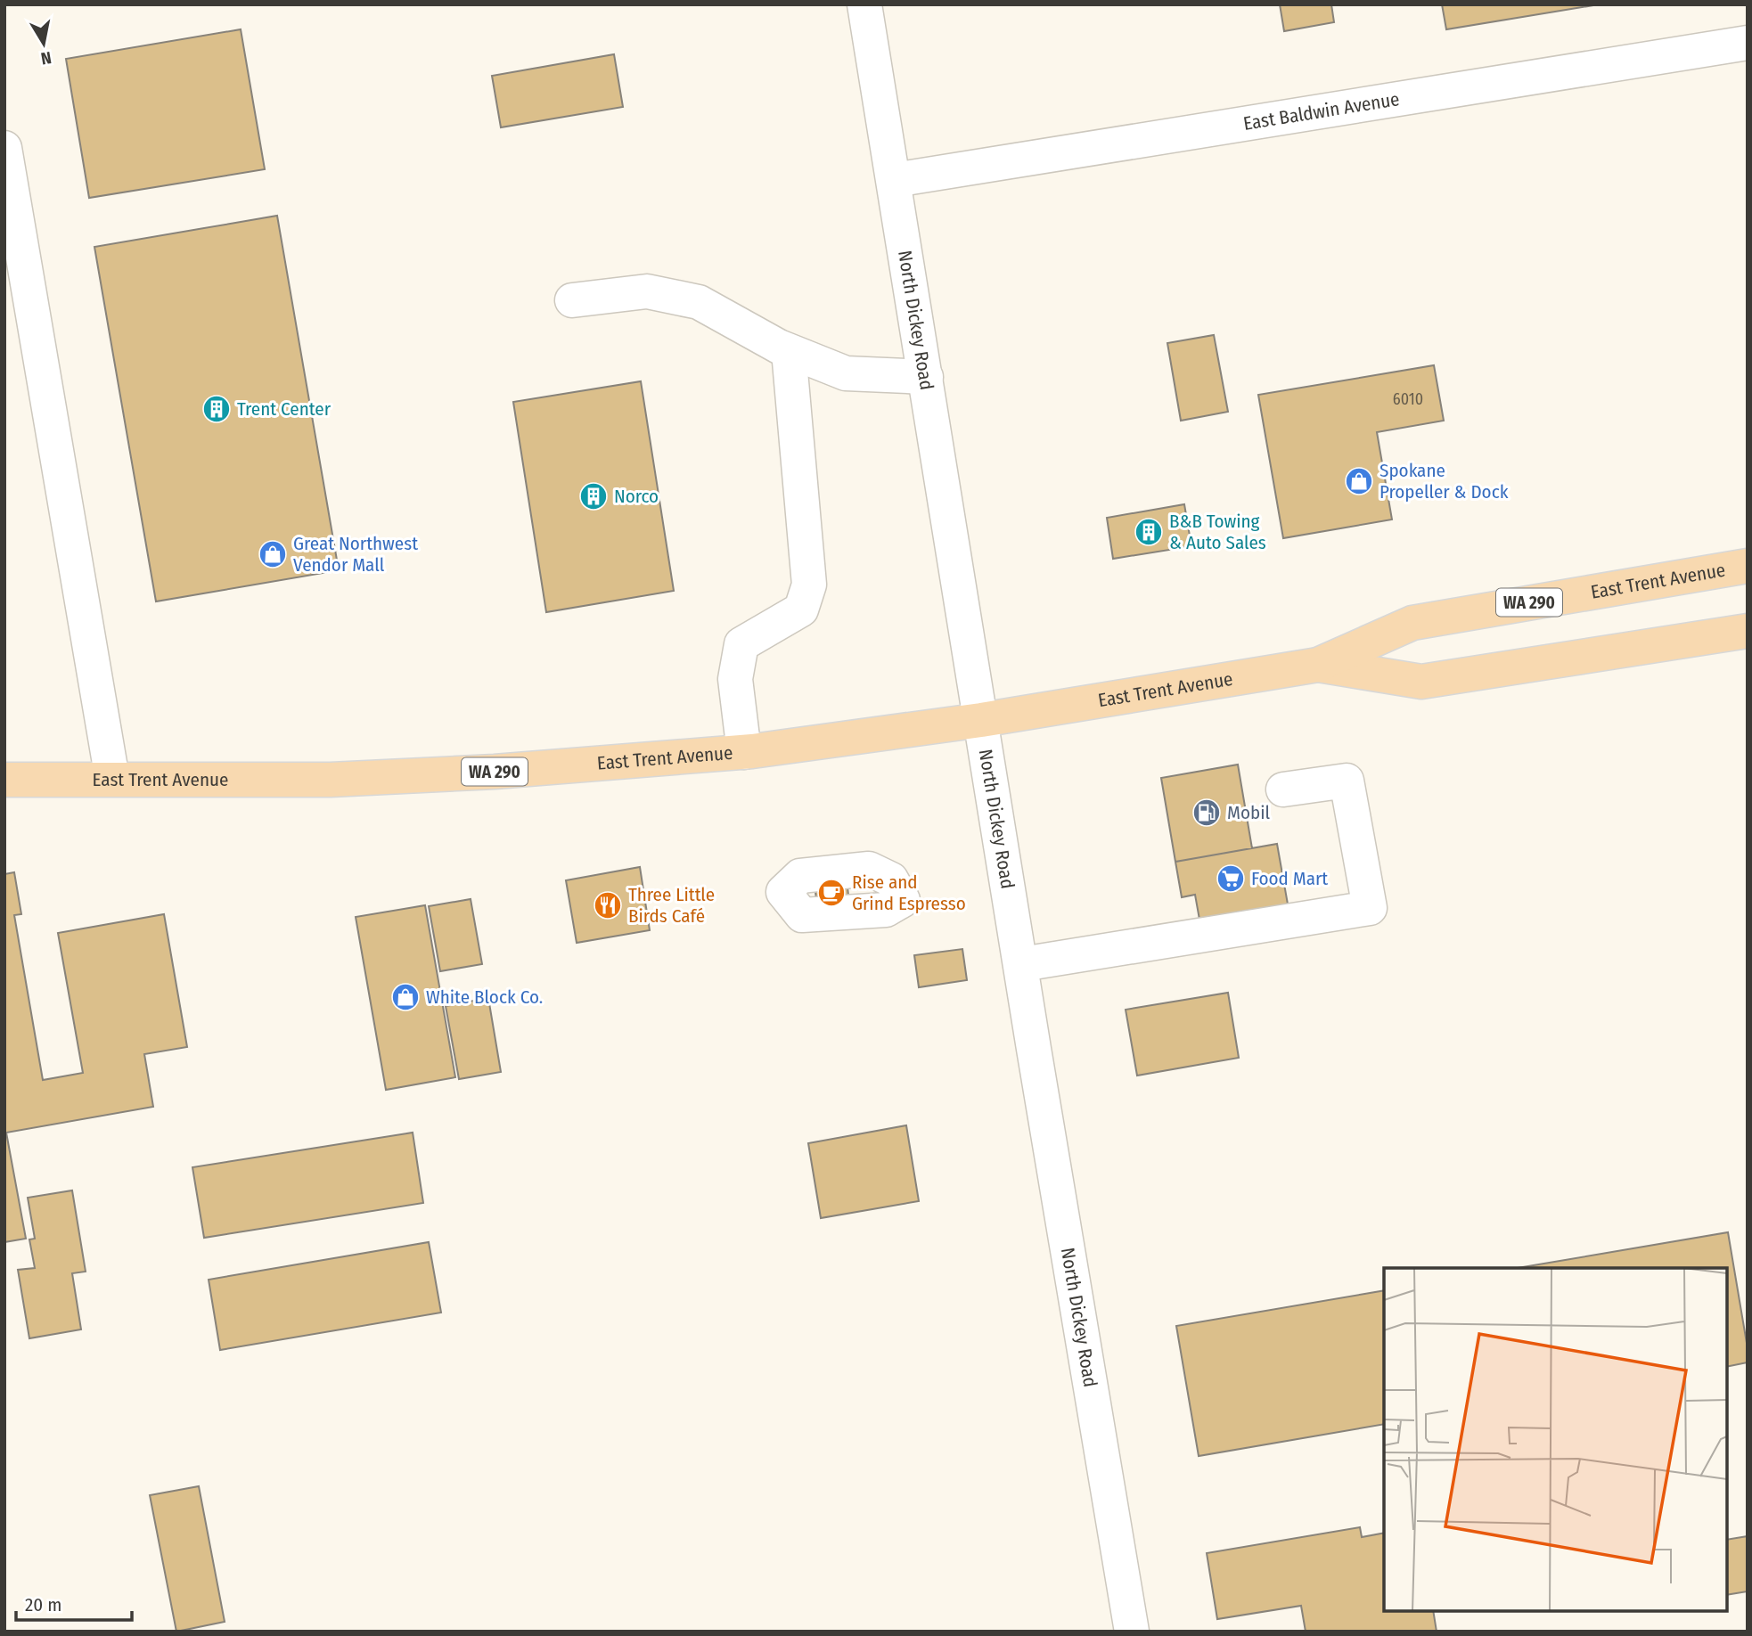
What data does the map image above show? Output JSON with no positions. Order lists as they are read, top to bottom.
{
  "streets": {
    "main road": ["East Trent Avenue", "WA 290"],
    "street": ["East Baldwin Avenue", "North Dickey Road"]
  },
  "crossings": [
    ["East Baldwin Avenue", "North Dickey Road"],
    ["North Dickey Road", "East Trent Avenue"]
  ],
  "places": {
    "building": ["Trent Center", "Norco", "B&B Towing & Auto Sales"],
    "shop": ["Spokane Propeller & Dock", "Great Northwest Vendor Mall", "White Block Co."],
    "fuel station": ["Mobil"],
    "supermarket": ["Food Mart"],
    "cafe": ["Rise and Grind Espresso"],
    "restaurant": ["Three Little Birds Café"]
  },
  "house_numbers": ["6010"],
  "scale_bar": "20 m",
  "north": "bottom"
}
